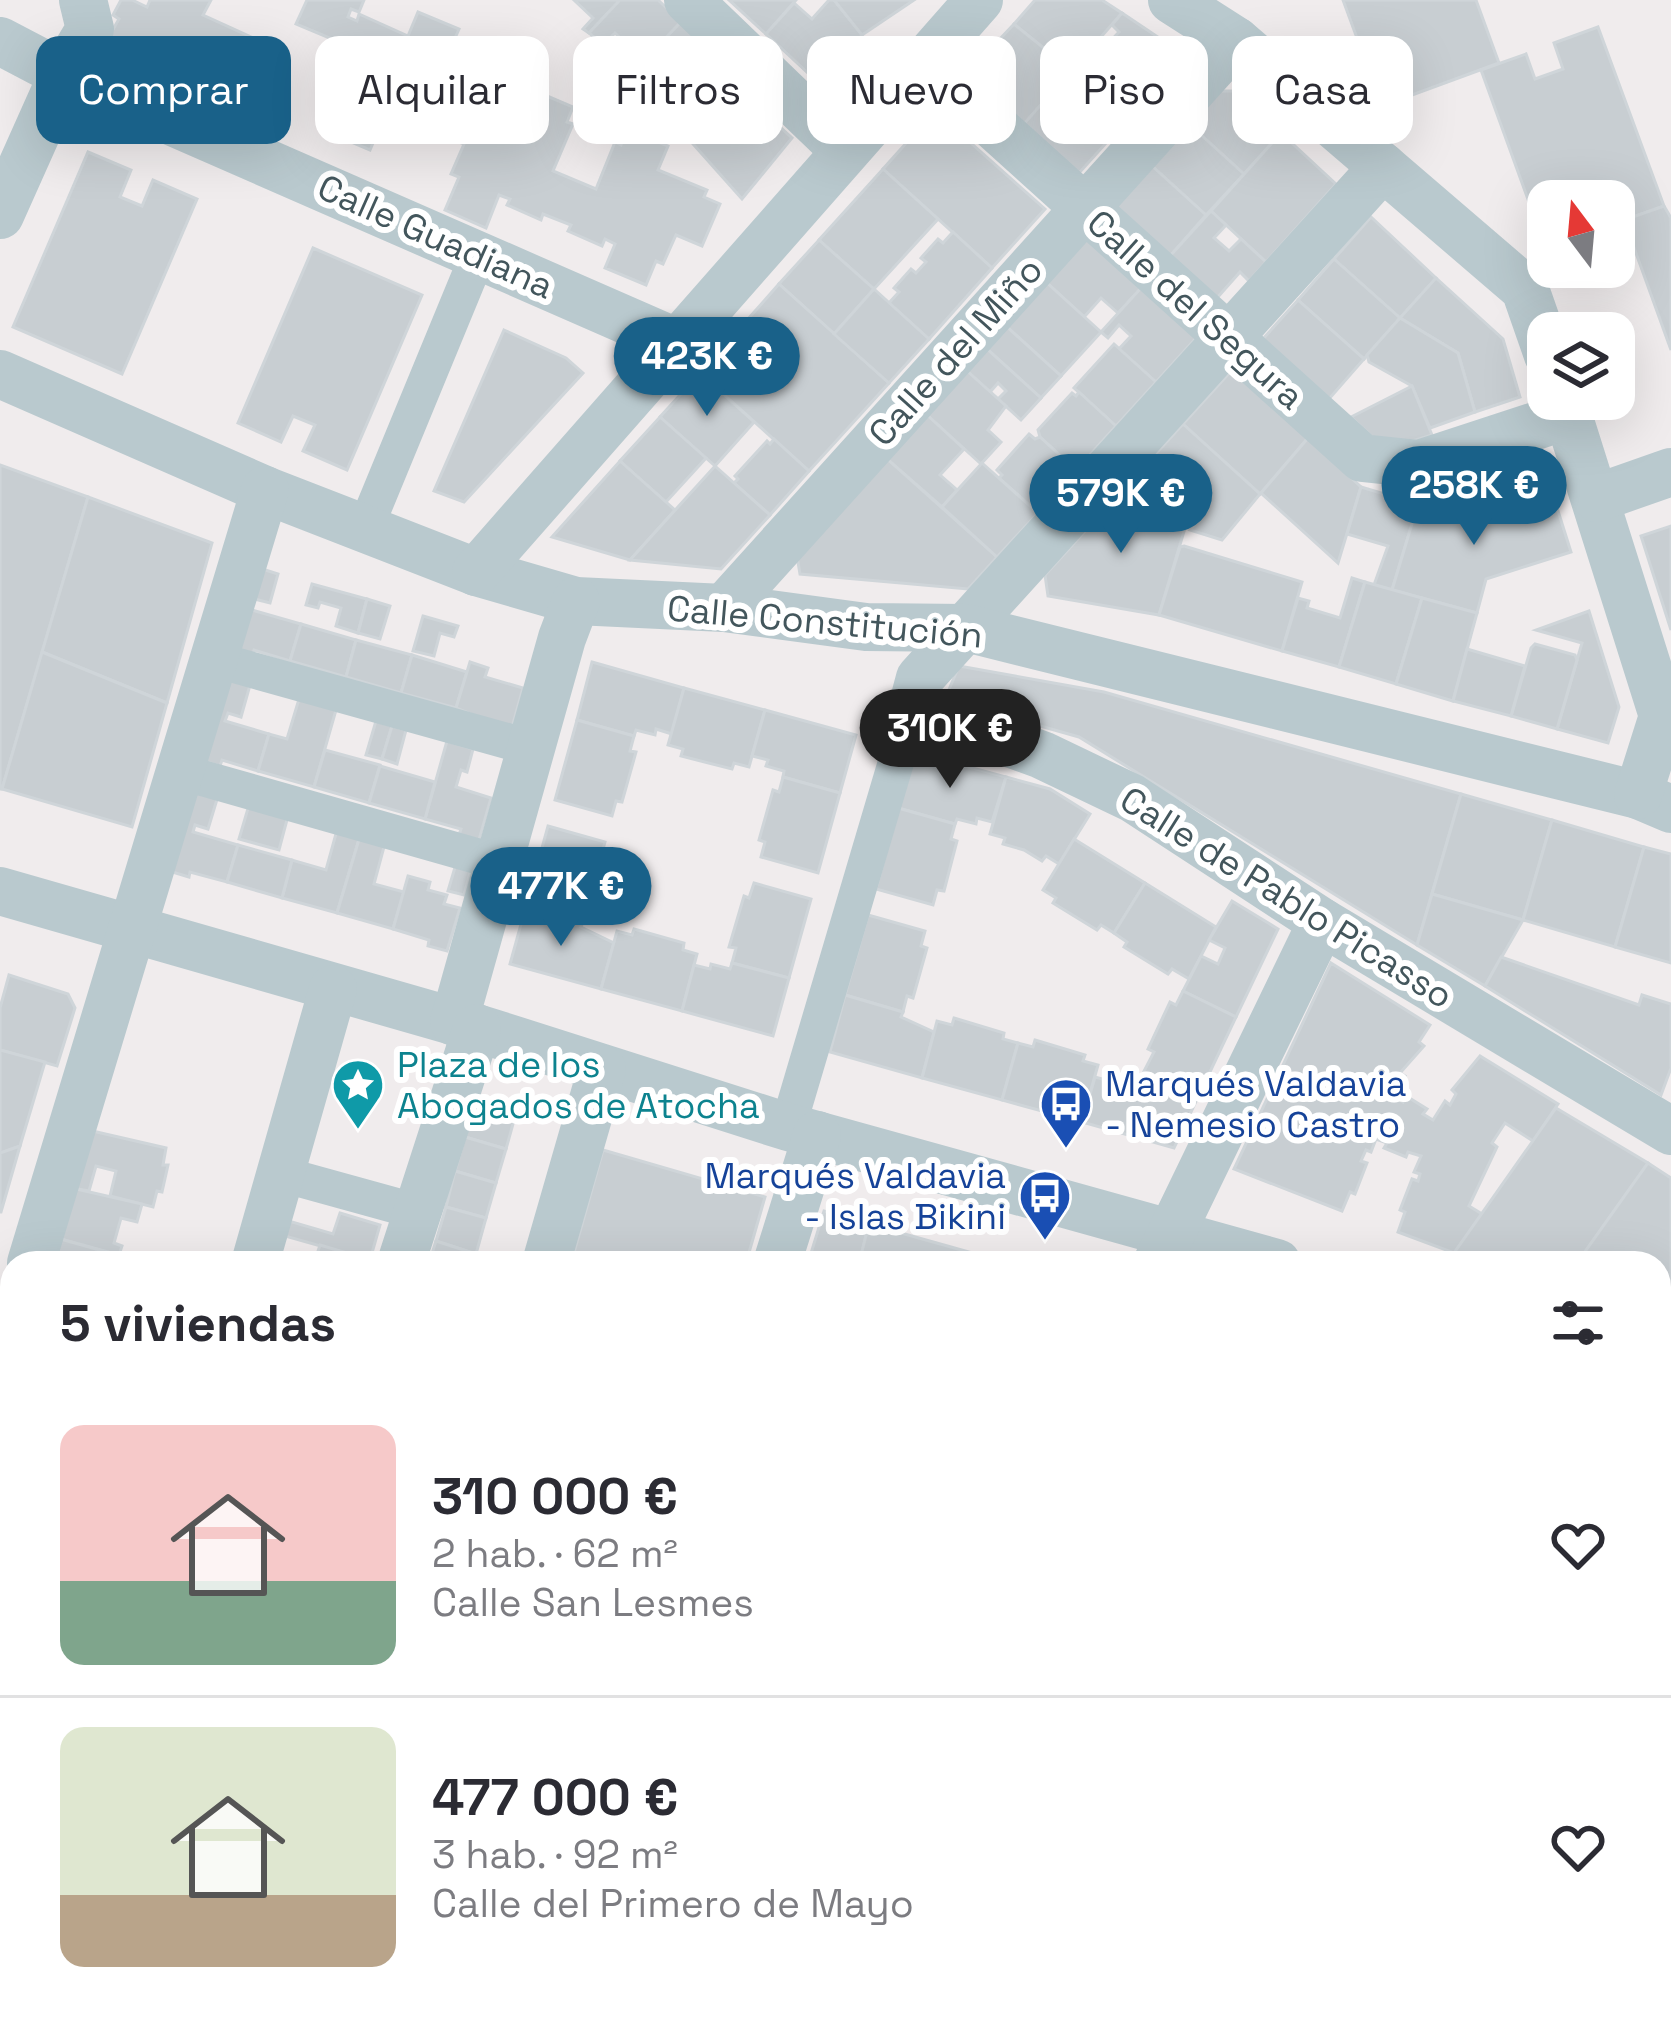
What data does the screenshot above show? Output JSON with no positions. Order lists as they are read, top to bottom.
{
  "streets": {
    "street": [
      "Calle Guadiana",
      "Calle del Segura",
      "Calle del Miño",
      "Calle Constitución",
      "Calle de Pablo Picasso"
    ]
  },
  "crossings": [
    ["Calle del Segura", "Calle del Miño"],
    ["Calle del Miño", "Calle Constitución"]
  ],
  "places": {
    "place": ["Plaza de los Abogados de Atocha"],
    "bus stop": ["Marqués Valdavia - Nemesio Castro", "Marqués Valdavia - Islas Bikini"]
  },
  "north": "top",
  "page": {
    "chip": [
      "Comprar",
      "Alquilar",
      "Filtros",
      "Nuevo",
      "Piso",
      "Casa"
    ],
    "price": [
      "423K €",
      "258K €",
      "579K €",
      "310K €",
      "477K €"
    ],
    "heading": "5 viviendas",
    "list": [
      {
        "name": "310 000 €",
        "note": "2 hab. · 62 m² · Calle San Lesmes"
      },
      {
        "name": "477 000 €",
        "note": "3 hab. · 92 m² · Calle del Primero de Mayo"
      }
    ]
  }
}
